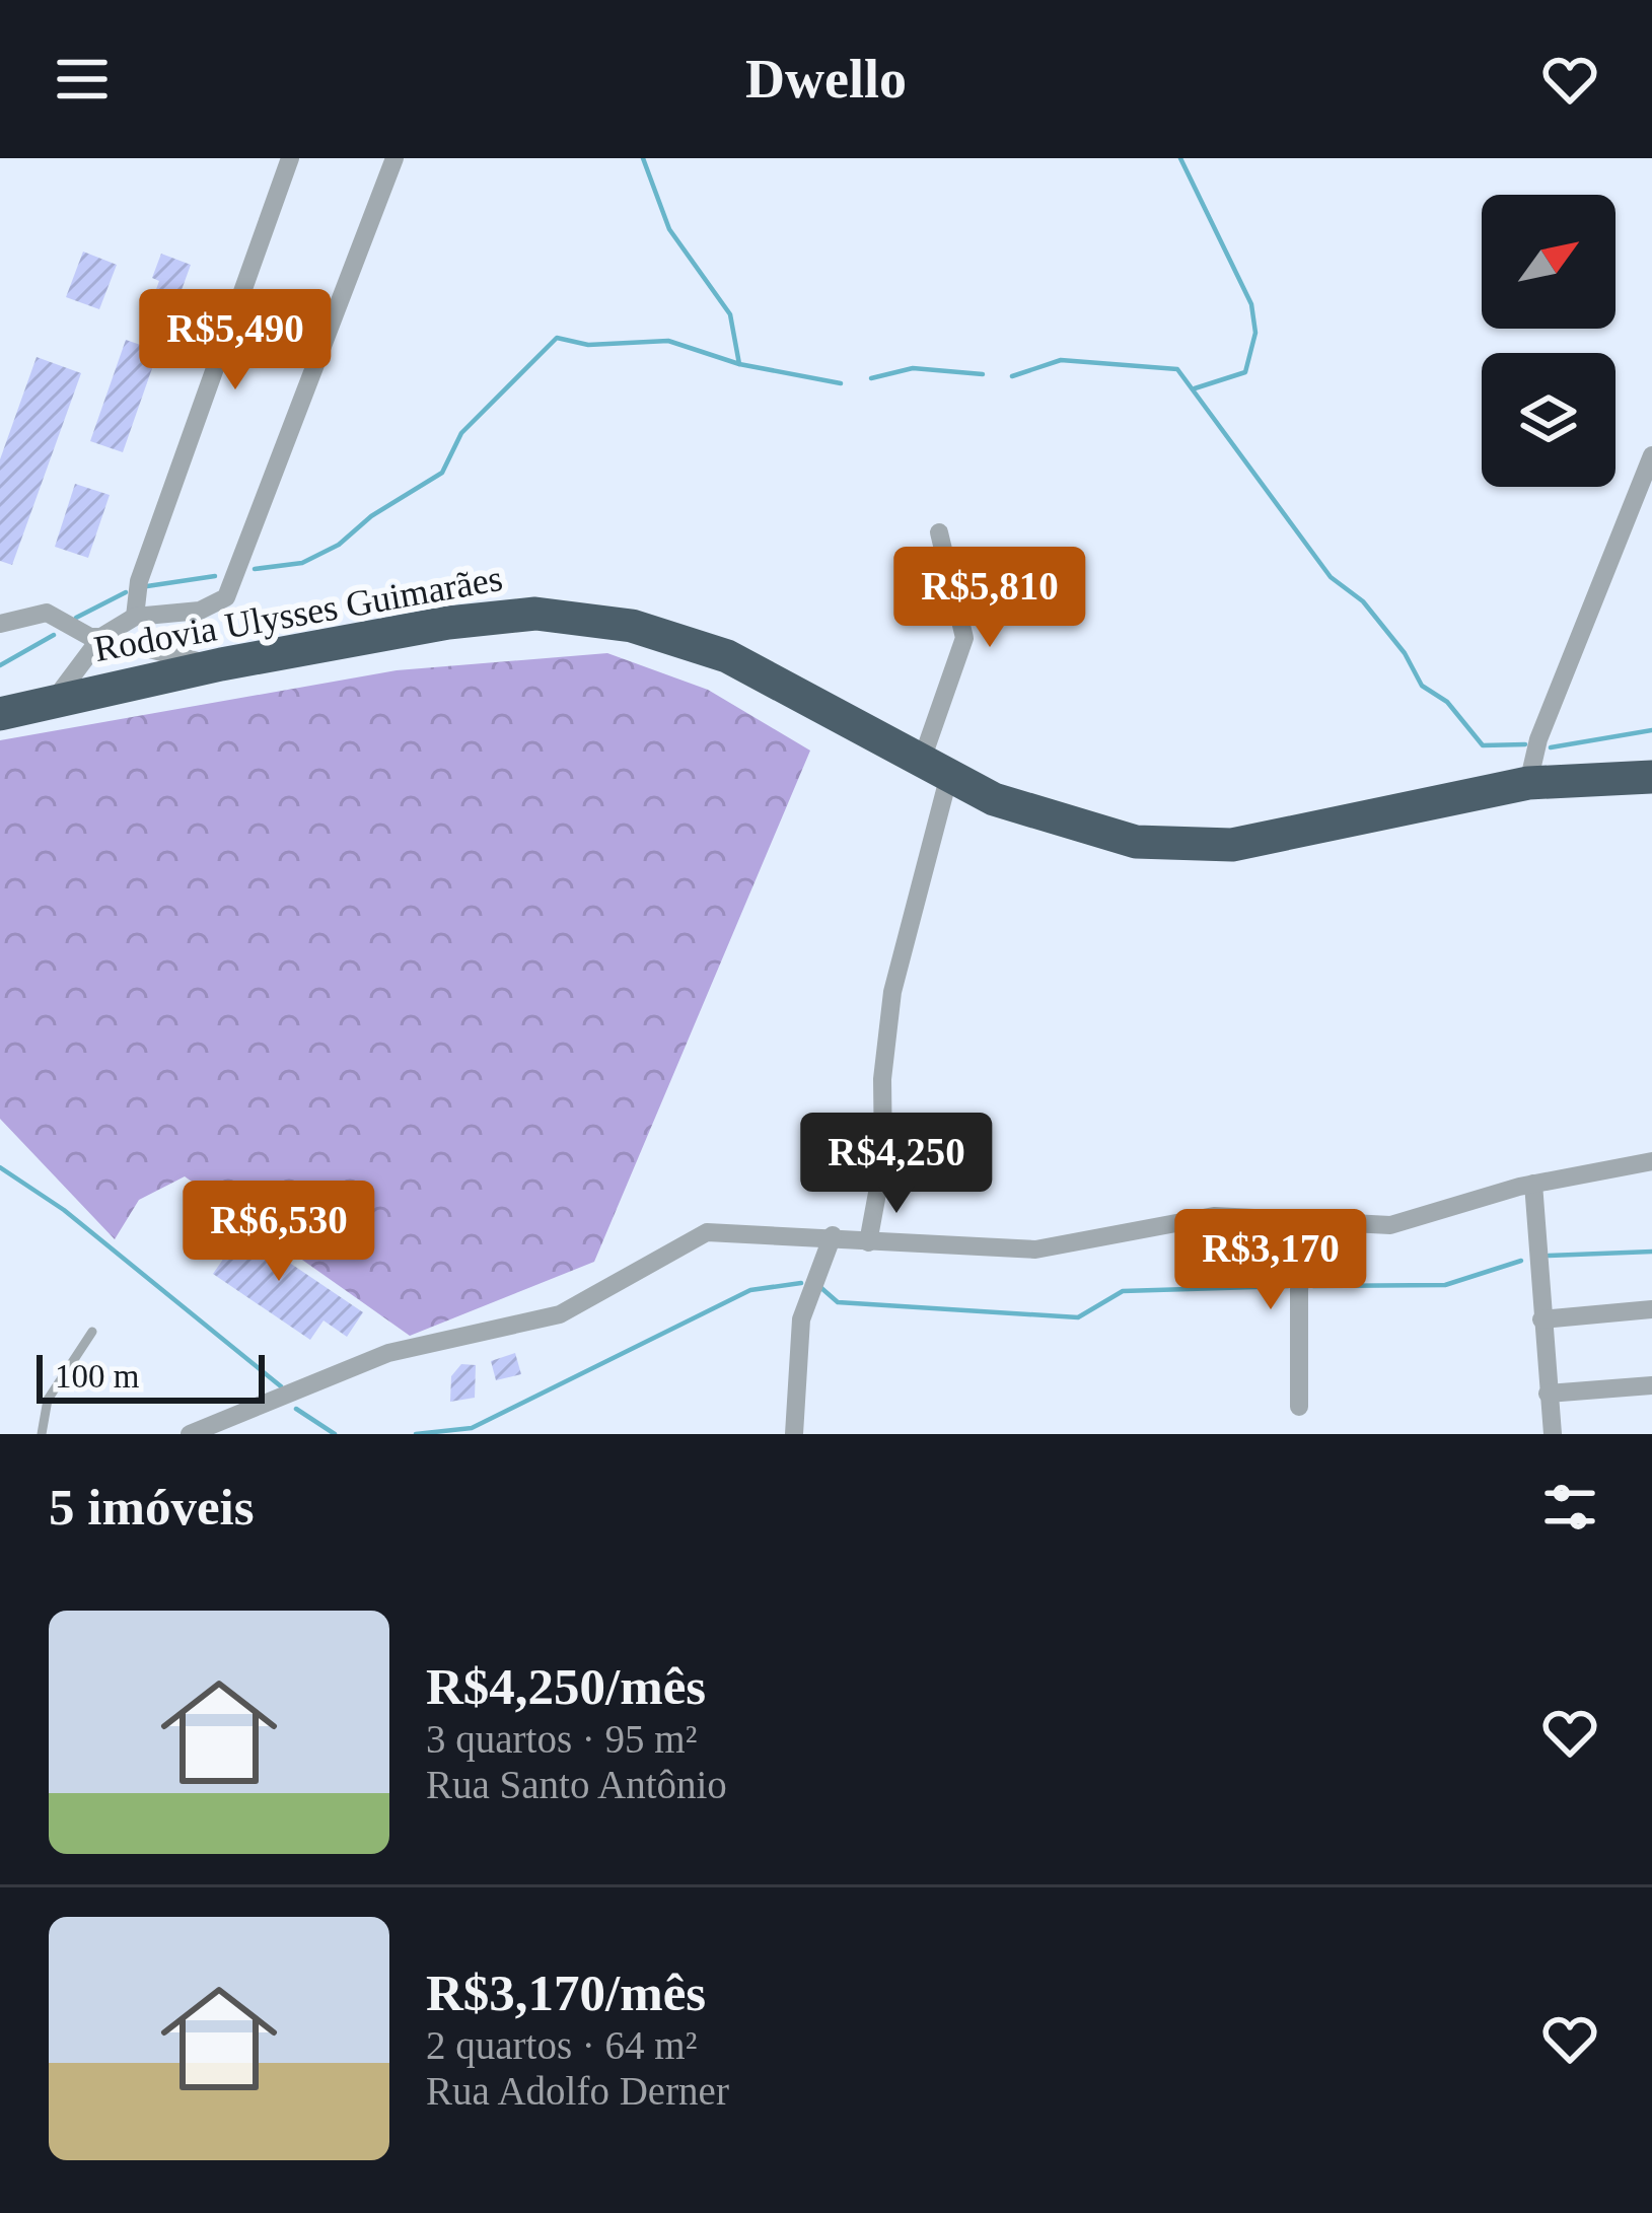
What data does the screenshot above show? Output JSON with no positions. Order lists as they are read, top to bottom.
{
  "streets": {
    "highway": ["Rodovia Ulysses Guimarães"]
  },
  "scale_bar": "100 m",
  "north": "top right",
  "page": {
    "header": "Dwello",
    "price": [
      "R$5,490",
      "R$5,810",
      "R$4,250",
      "R$6,530",
      "R$3,170"
    ],
    "scale": "100 m",
    "heading": "5 imóveis",
    "list": [
      {
        "name": "R$4,250/mês",
        "note": "3 quartos · 95 m² · Rua Santo Antônio"
      },
      {
        "name": "R$3,170/mês",
        "note": "2 quartos · 64 m² · Rua Adolfo Derner"
      }
    ]
  }
}
